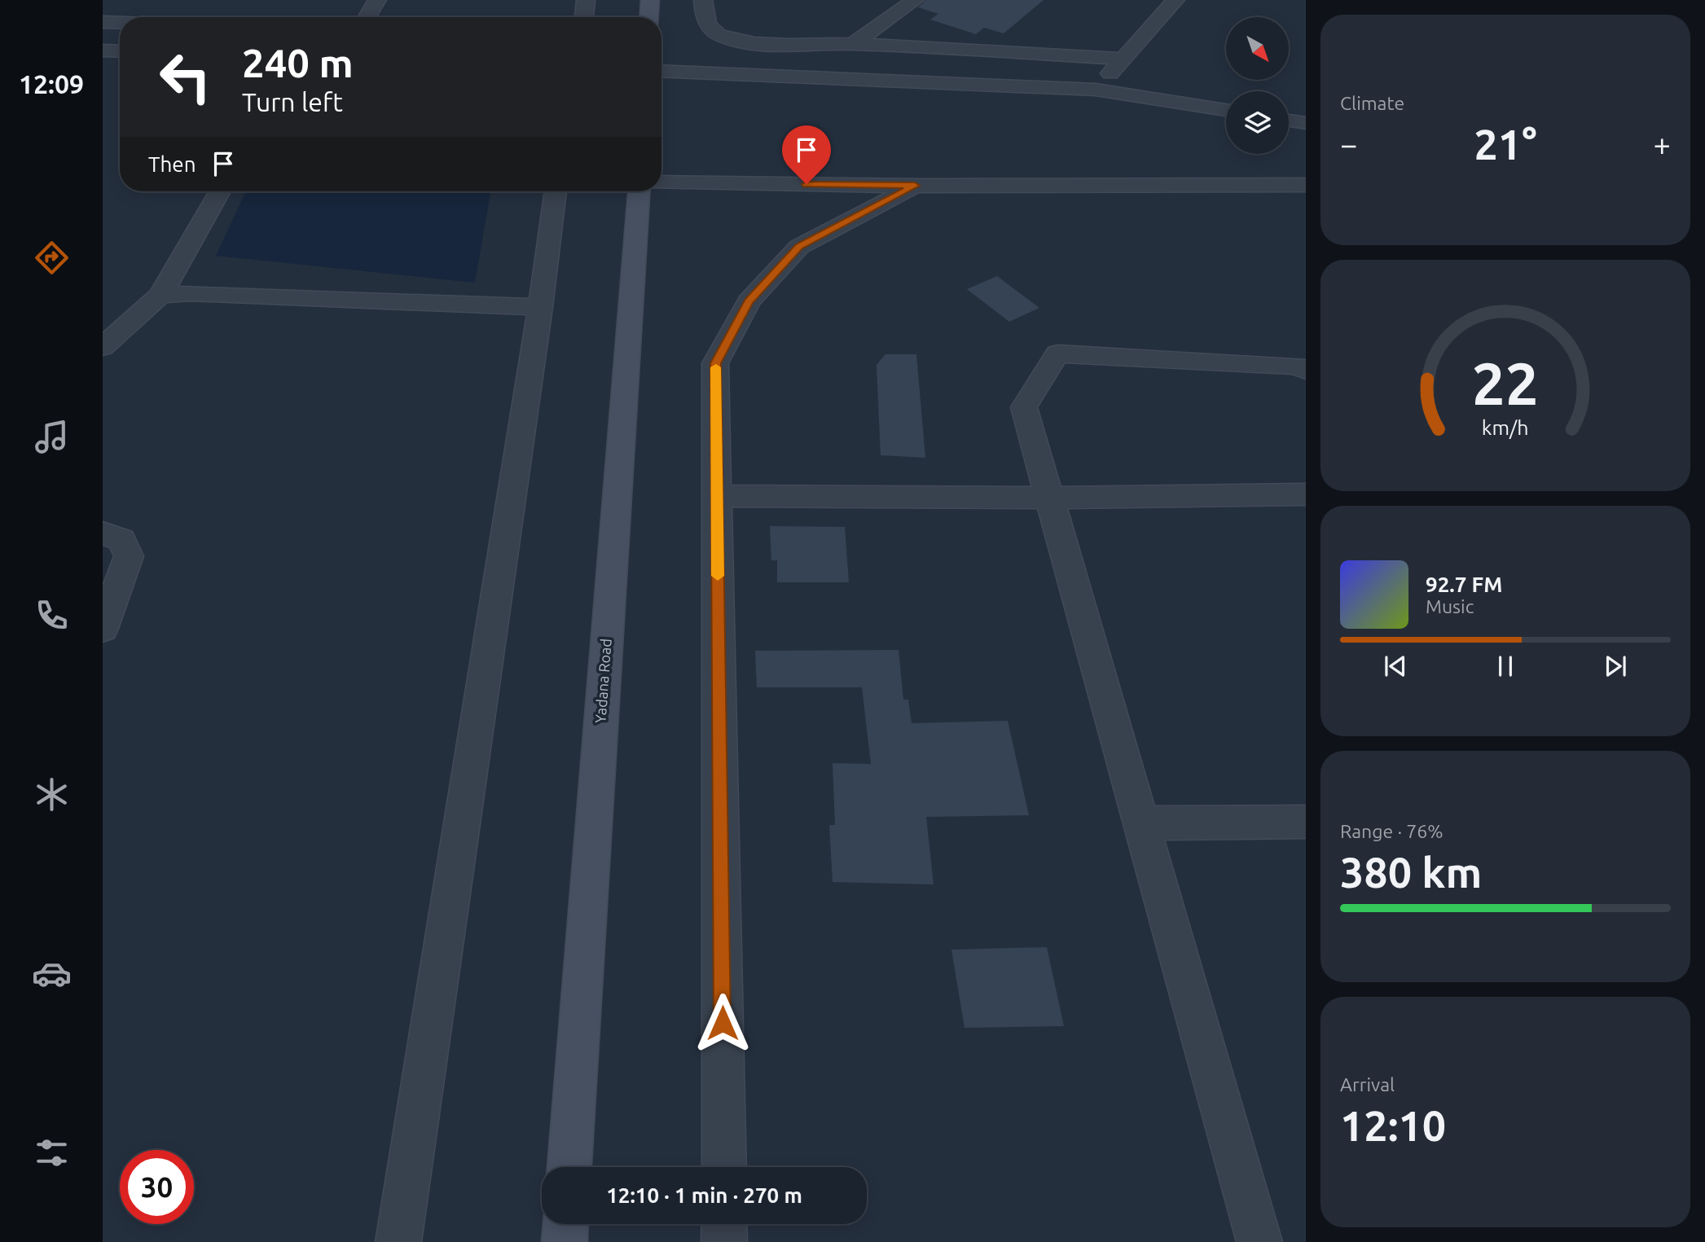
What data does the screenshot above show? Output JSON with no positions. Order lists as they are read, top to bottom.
{
  "streets": {
    "main road": ["Yadana Road"]
  },
  "north": "bottom right",
  "page": {
    "tabs": "12:09",
    "tile": [
      "Climate",
      ["Range · 76%", "380 km"],
      ["Arrival", "12:10"]
    ],
    "turn": ["240 m", "Turn left"],
    "heat": ["−", "21°", "+"],
    "then": "Then",
    "song": ["92.7 FM", "Music"],
    "limit": "30",
    "trip": "12:10 · 1 min · 270 m",
    "gauge": ["22", "km/h"]
  }
}
